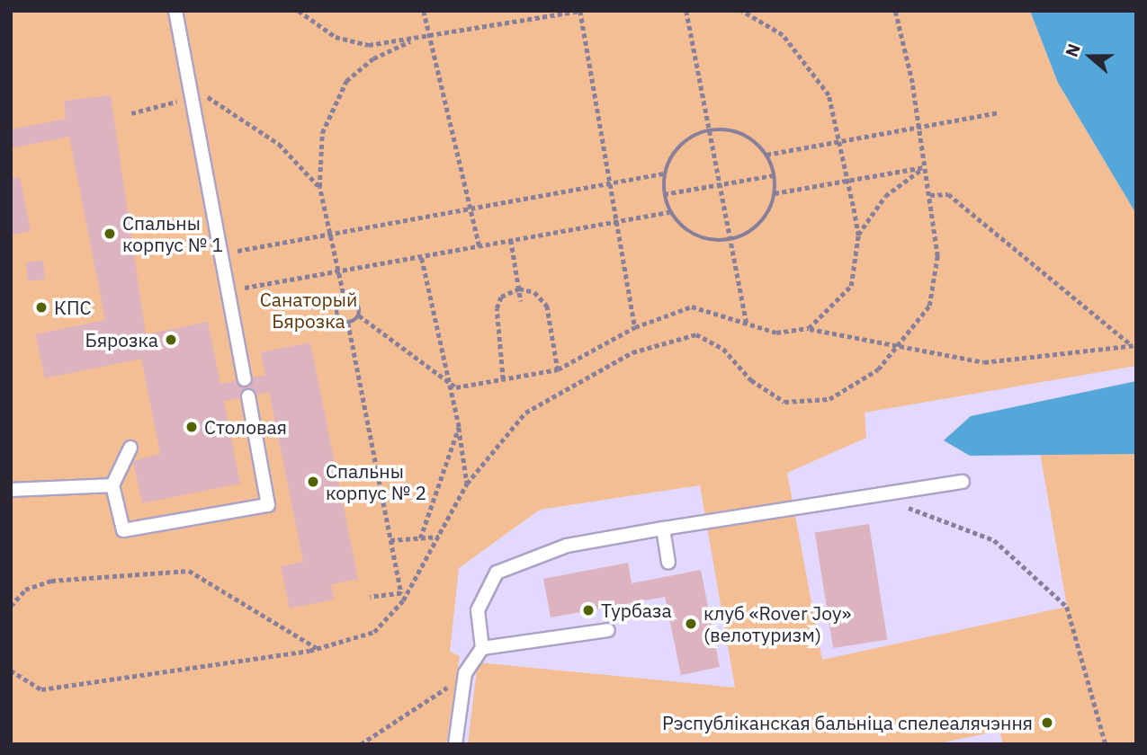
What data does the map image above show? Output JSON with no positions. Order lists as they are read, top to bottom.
{
  "parks": ["Санаторый Бярозка"],
  "places": [
    "Спальны корпус № 1",
    "КПС",
    "Бярозка",
    "Столовая",
    "Спальны корпус № 2",
    "Турбаза",
    "клуб «Rover Joy» (велотуризм)",
    "Рэспубліканская бальніца спелеалячэння"
  ],
  "north": "left"
}
